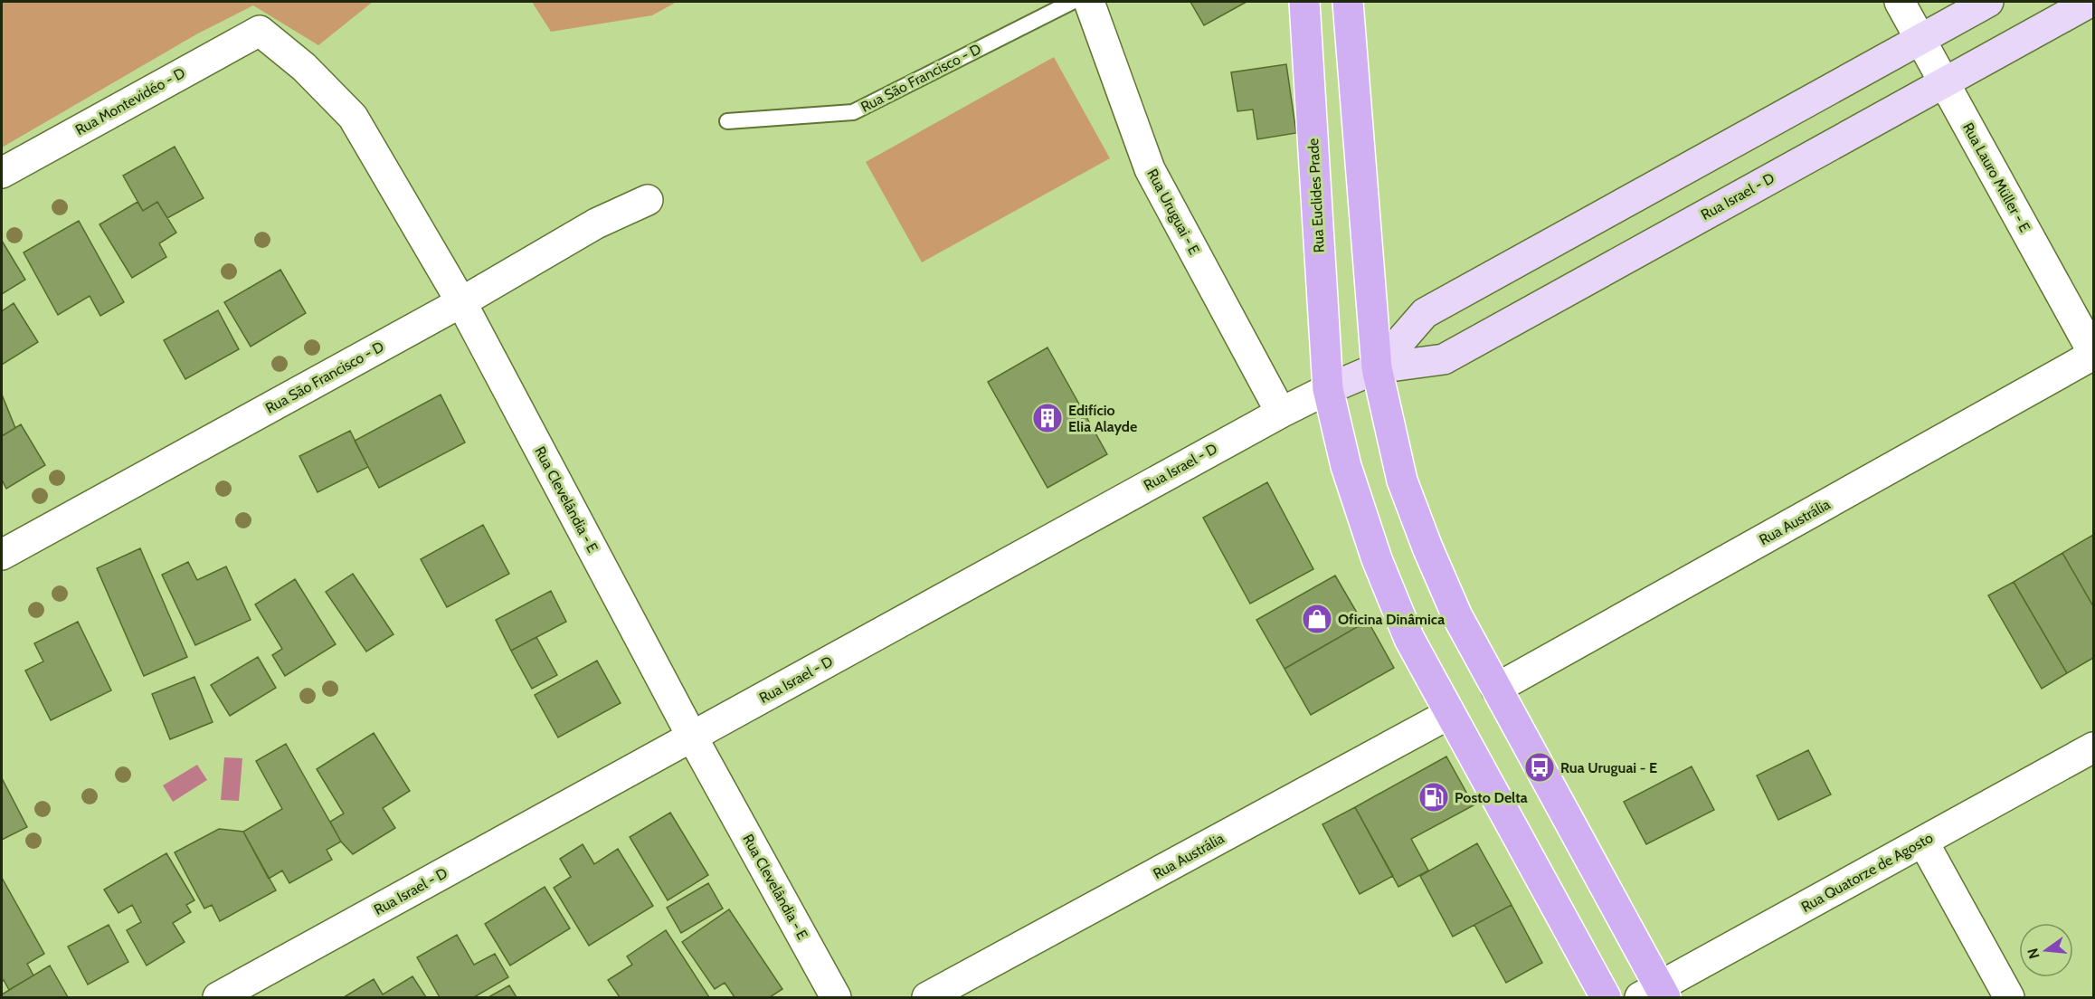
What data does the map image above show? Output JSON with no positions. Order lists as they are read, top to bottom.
{
  "streets": {
    "main road": ["Rua Euclides Prade"],
    "street": [
      "Rua São Francisco - D",
      "Rua Montevidéo - D",
      "Rua Lauro Müller - E",
      "Rua Israel - D",
      "Rua Uruguai - E",
      "Rua Clevelândia - E",
      "Rua Austrália",
      "Rua Quatorze de Agosto"
    ]
  },
  "crossings": [
    ["Rua São Francisco - D", "Rua Clevelândia - E"],
    ["Rua Montevidéo - D", "Rua Clevelândia - E"],
    ["Rua Lauro Müller - E", "Rua Israel - D"],
    ["Rua Lauro Müller - E", "Rua Austrália"],
    ["Rua Euclides Prade", "Rua Israel - D"],
    ["Rua Israel - D", "Rua Uruguai - E"],
    ["Rua Israel - D", "Rua Clevelândia - E"]
  ],
  "places": {
    "building": ["Edifício Elia Alayde"],
    "shop": ["Oficina Dinâmica"],
    "bus stop": ["Rua Uruguai - E"],
    "fuel station": ["Posto Delta"]
  },
  "north": "left"
}
